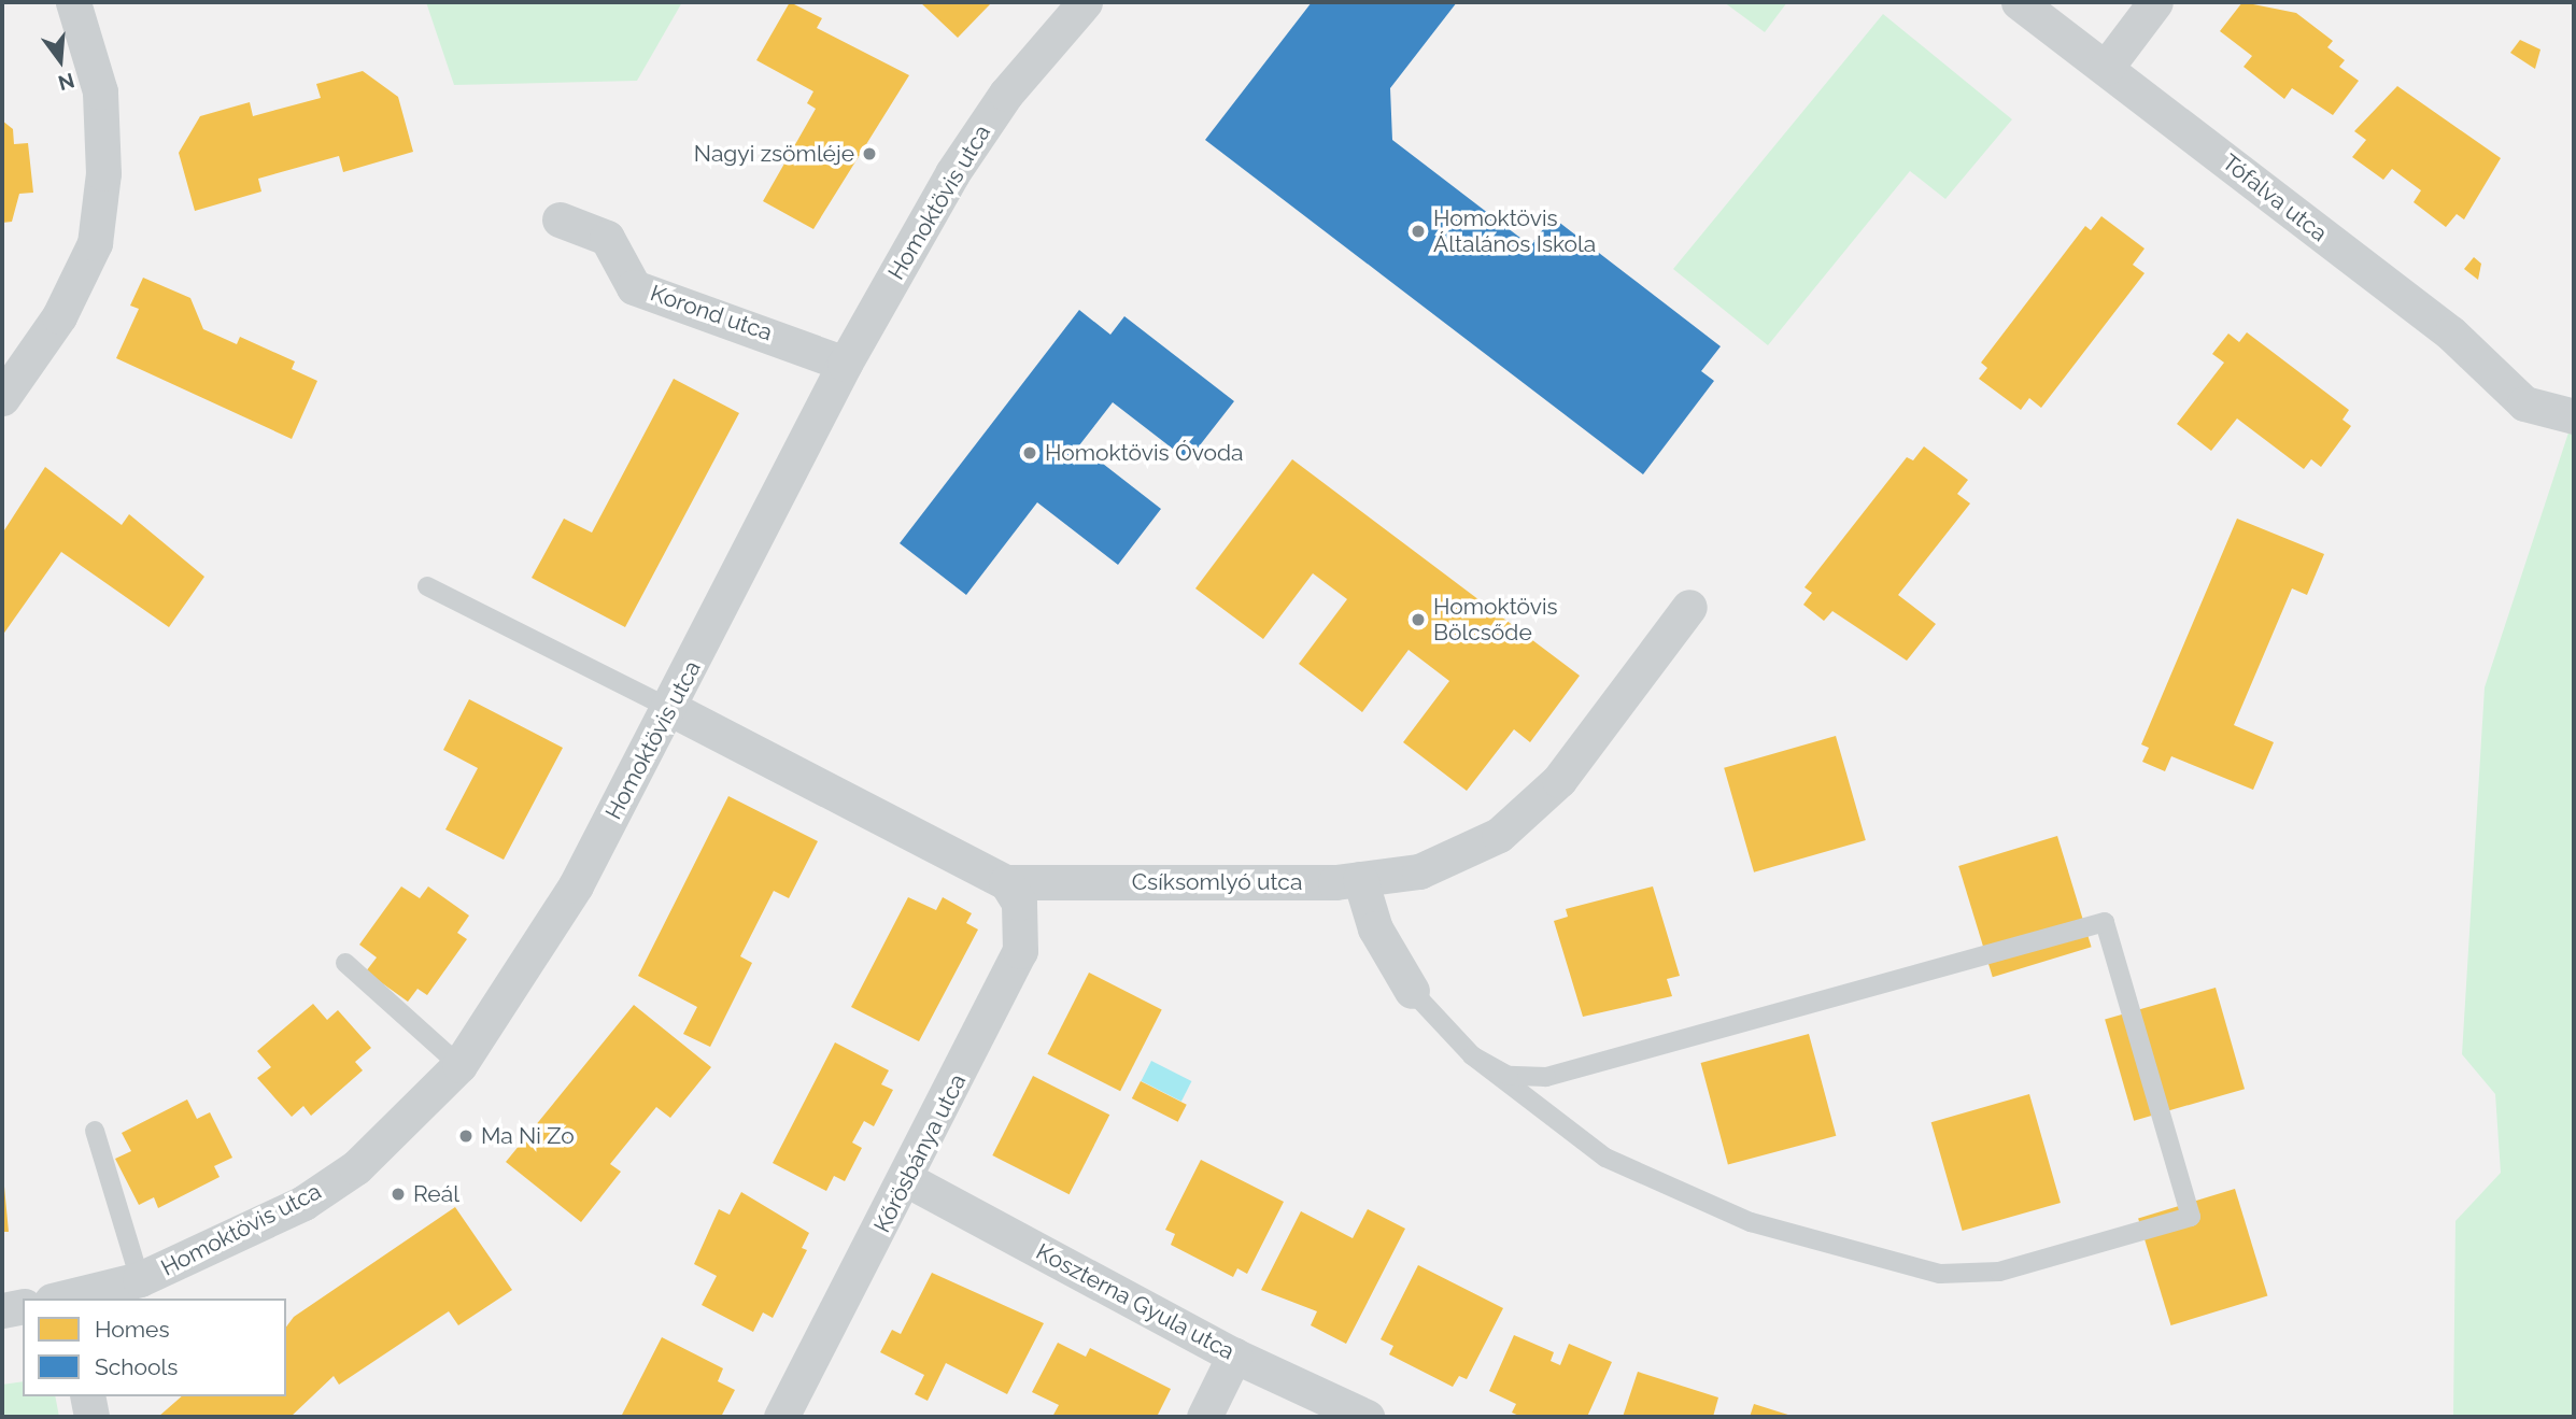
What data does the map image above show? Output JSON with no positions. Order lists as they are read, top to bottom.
{
  "streets": {
    "street": [
      "Tófalva utca",
      "Homoktövis utca",
      "Korond utca",
      "Csíksomlyó utca",
      "Kőrösbánya utca",
      "Koszterna Gyula utca"
    ]
  },
  "crossings": [
    ["Homoktövis utca", "Korond utca"],
    ["Homoktövis utca", "Csíksomlyó utca"],
    ["Csíksomlyó utca", "Kőrösbánya utca"],
    ["Kőrösbánya utca", "Koszterna Gyula utca"]
  ],
  "places": [
    "Nagyi zsömléje",
    "Homoktövis Általános Iskola",
    "Homoktövis Óvoda",
    "Homoktövis Bölcsőde",
    "Ma Ni Zo",
    "Reál"
  ],
  "legend": ["Homes", "Schools"],
  "north": "bottom"
}
